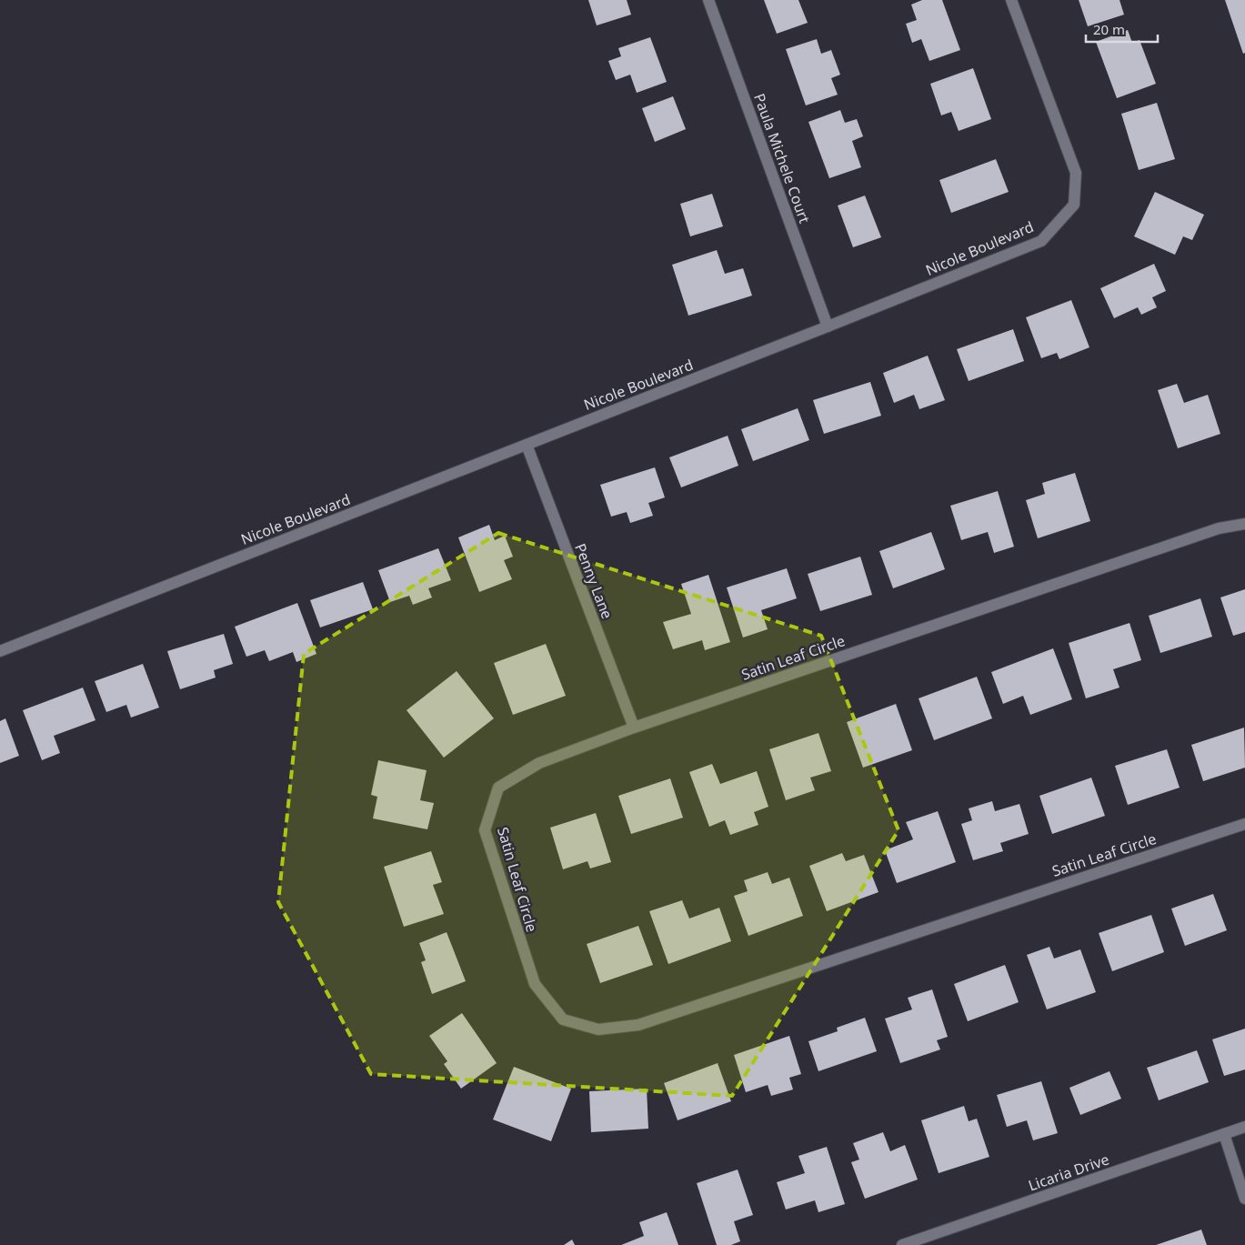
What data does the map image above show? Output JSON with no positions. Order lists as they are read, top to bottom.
{
  "streets": {
    "street": [
      "Paula Michele Court",
      "Nicole Boulevard",
      "Penny Lane",
      "Satin Leaf Circle",
      "Licaria Drive"
    ]
  },
  "crossings": [
    ["Paula Michele Court", "Nicole Boulevard"],
    ["Nicole Boulevard", "Penny Lane"],
    ["Penny Lane", "Satin Leaf Circle"]
  ],
  "scale_bar": "20 m"
}
